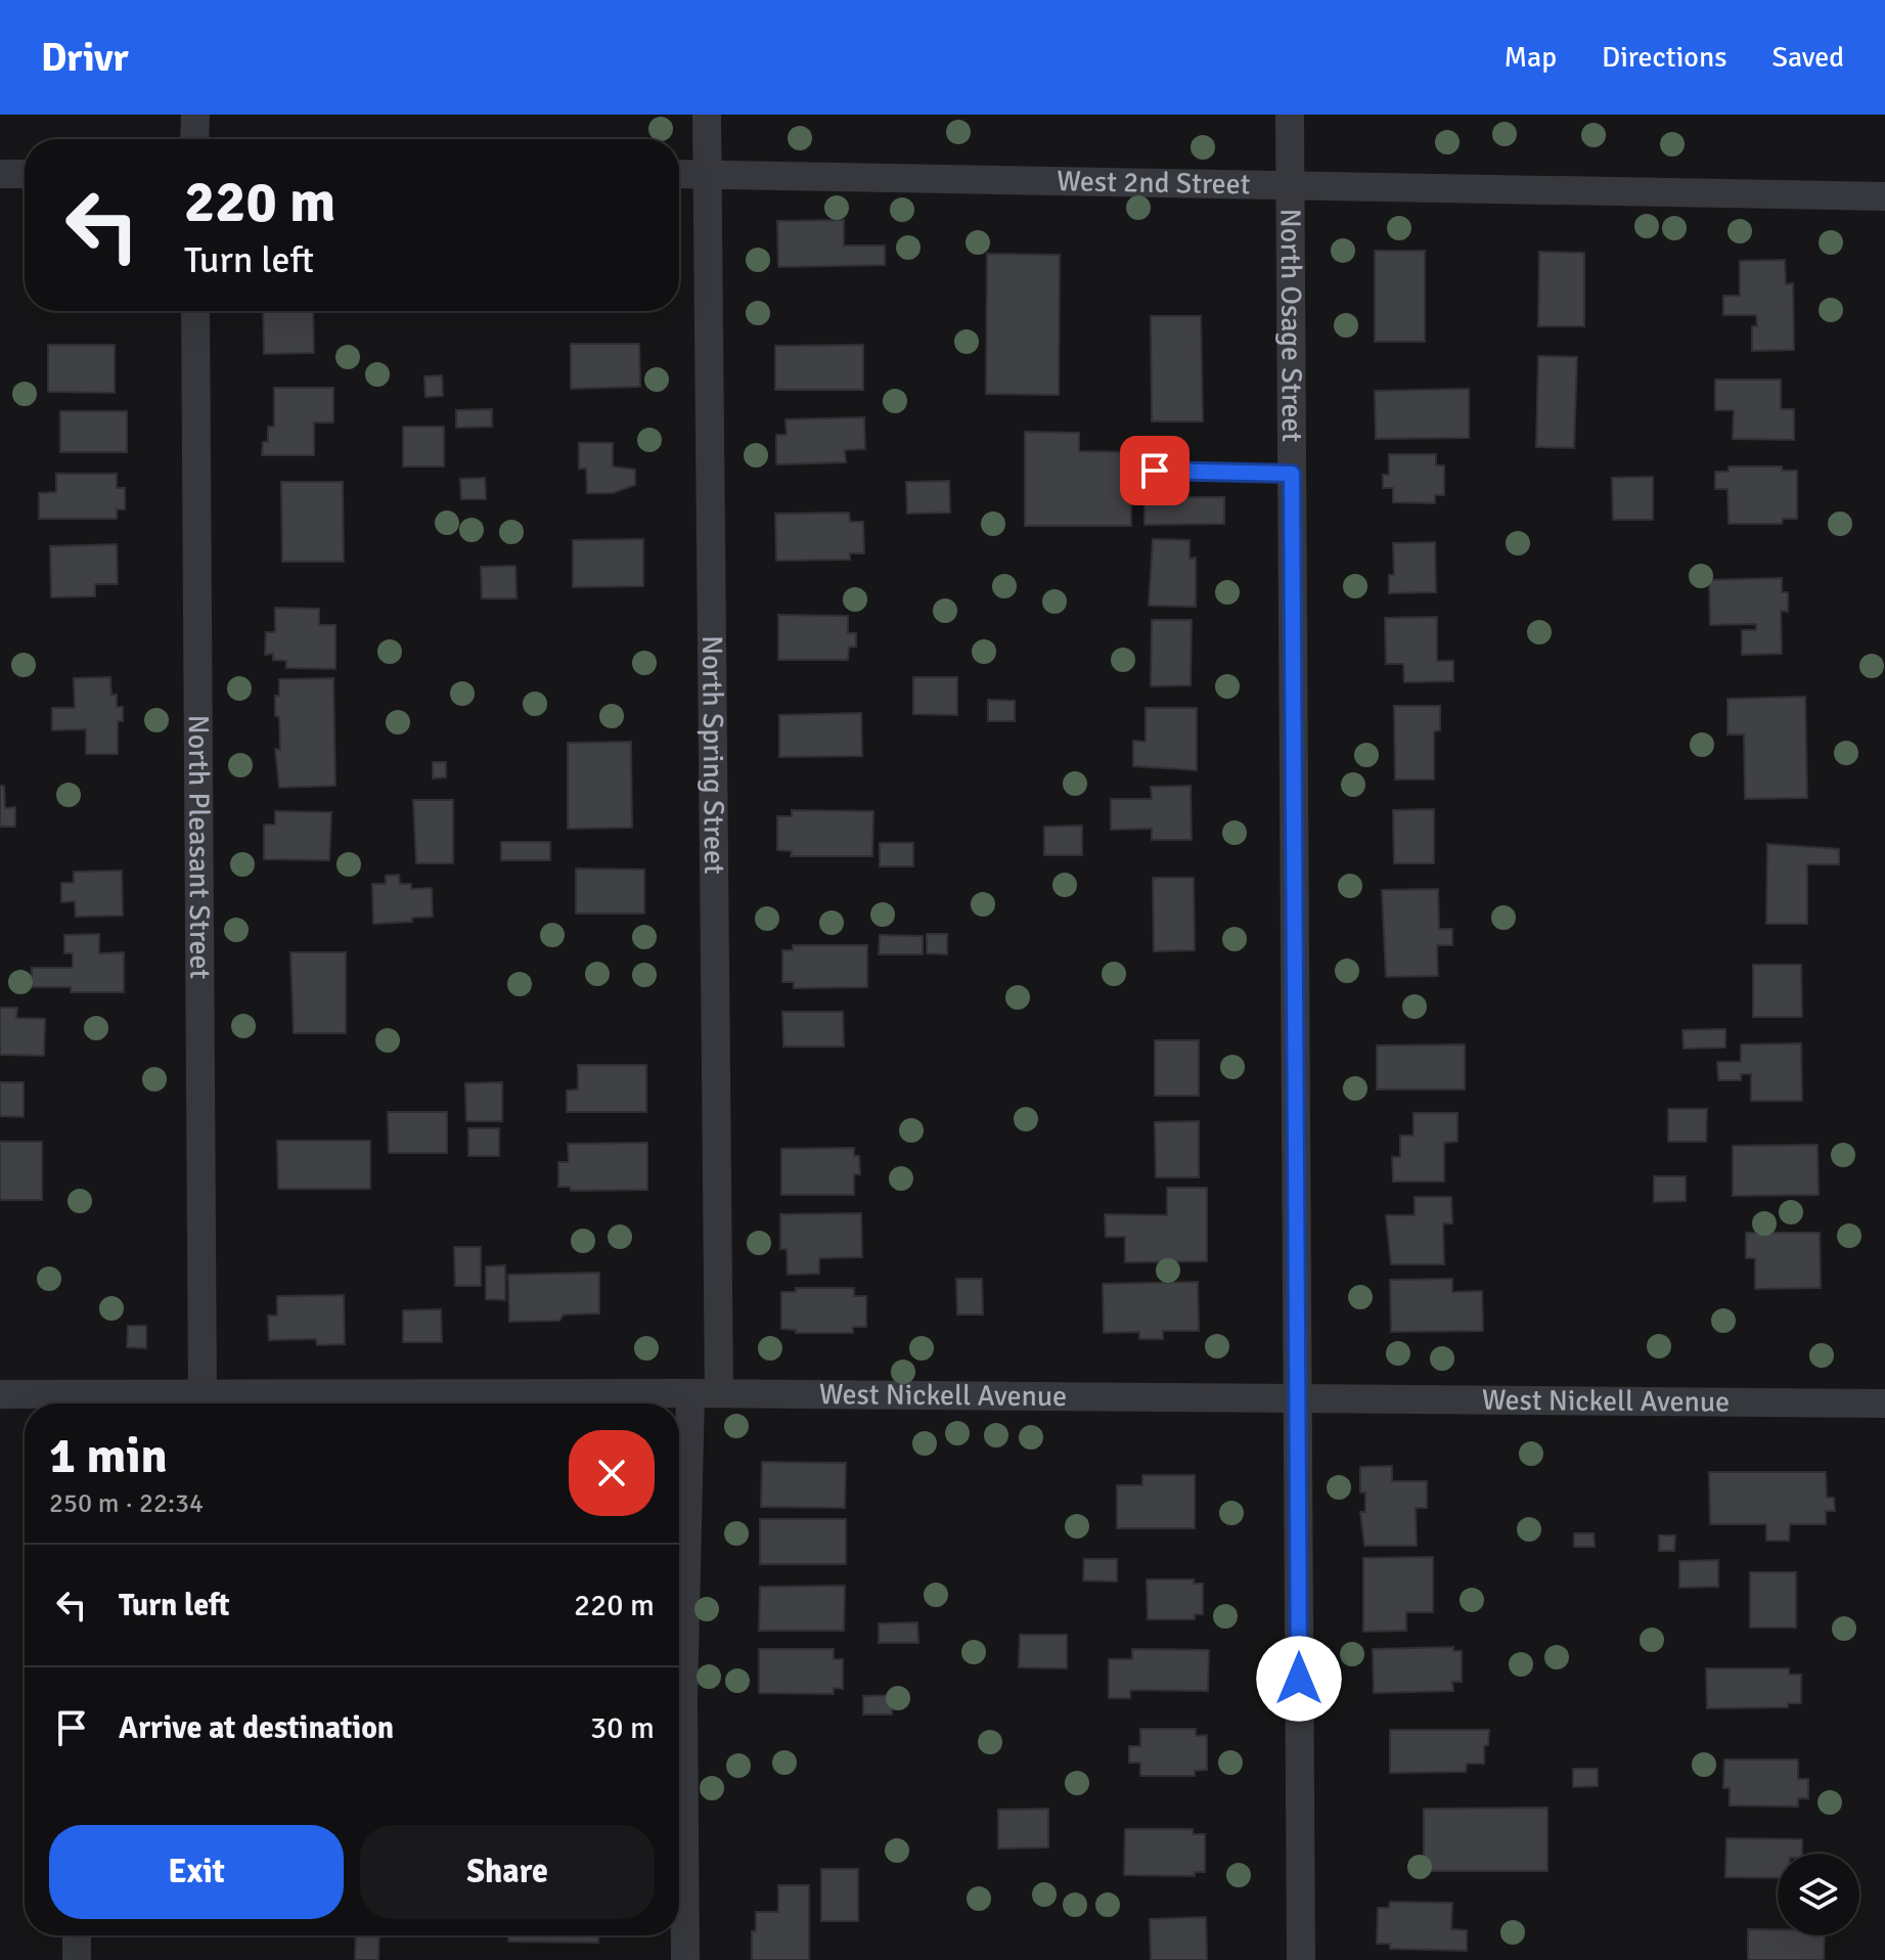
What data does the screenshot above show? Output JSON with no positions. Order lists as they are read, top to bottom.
{
  "streets": {
    "street": [
      "West 2nd Street",
      "North Osage Street",
      "North Spring Street",
      "North Pleasant Street",
      "West Nickell Avenue"
    ]
  },
  "crossings": [
    ["West 2nd Street", "North Osage Street"],
    ["West 2nd Street", "North Spring Street"],
    ["North Osage Street", "West Nickell Avenue"],
    ["North Spring Street", "West Nickell Avenue"],
    ["North Pleasant Street", "West Nickell Avenue"]
  ],
  "page": {
    "header": "Drivr",
    "nav": ["Map", "Directions", "Saved"],
    "turn": ["220 m", "Turn left"],
    "heading": ["1 min", "250 m · 22:34"],
    "list": [
      {
        "name": "Turn left",
        "value": "220 m"
      },
      {
        "name": "Arrive at destination",
        "value": "30 m"
      }
    ],
    "buttons": ["Exit", "Share"]
  }
}
